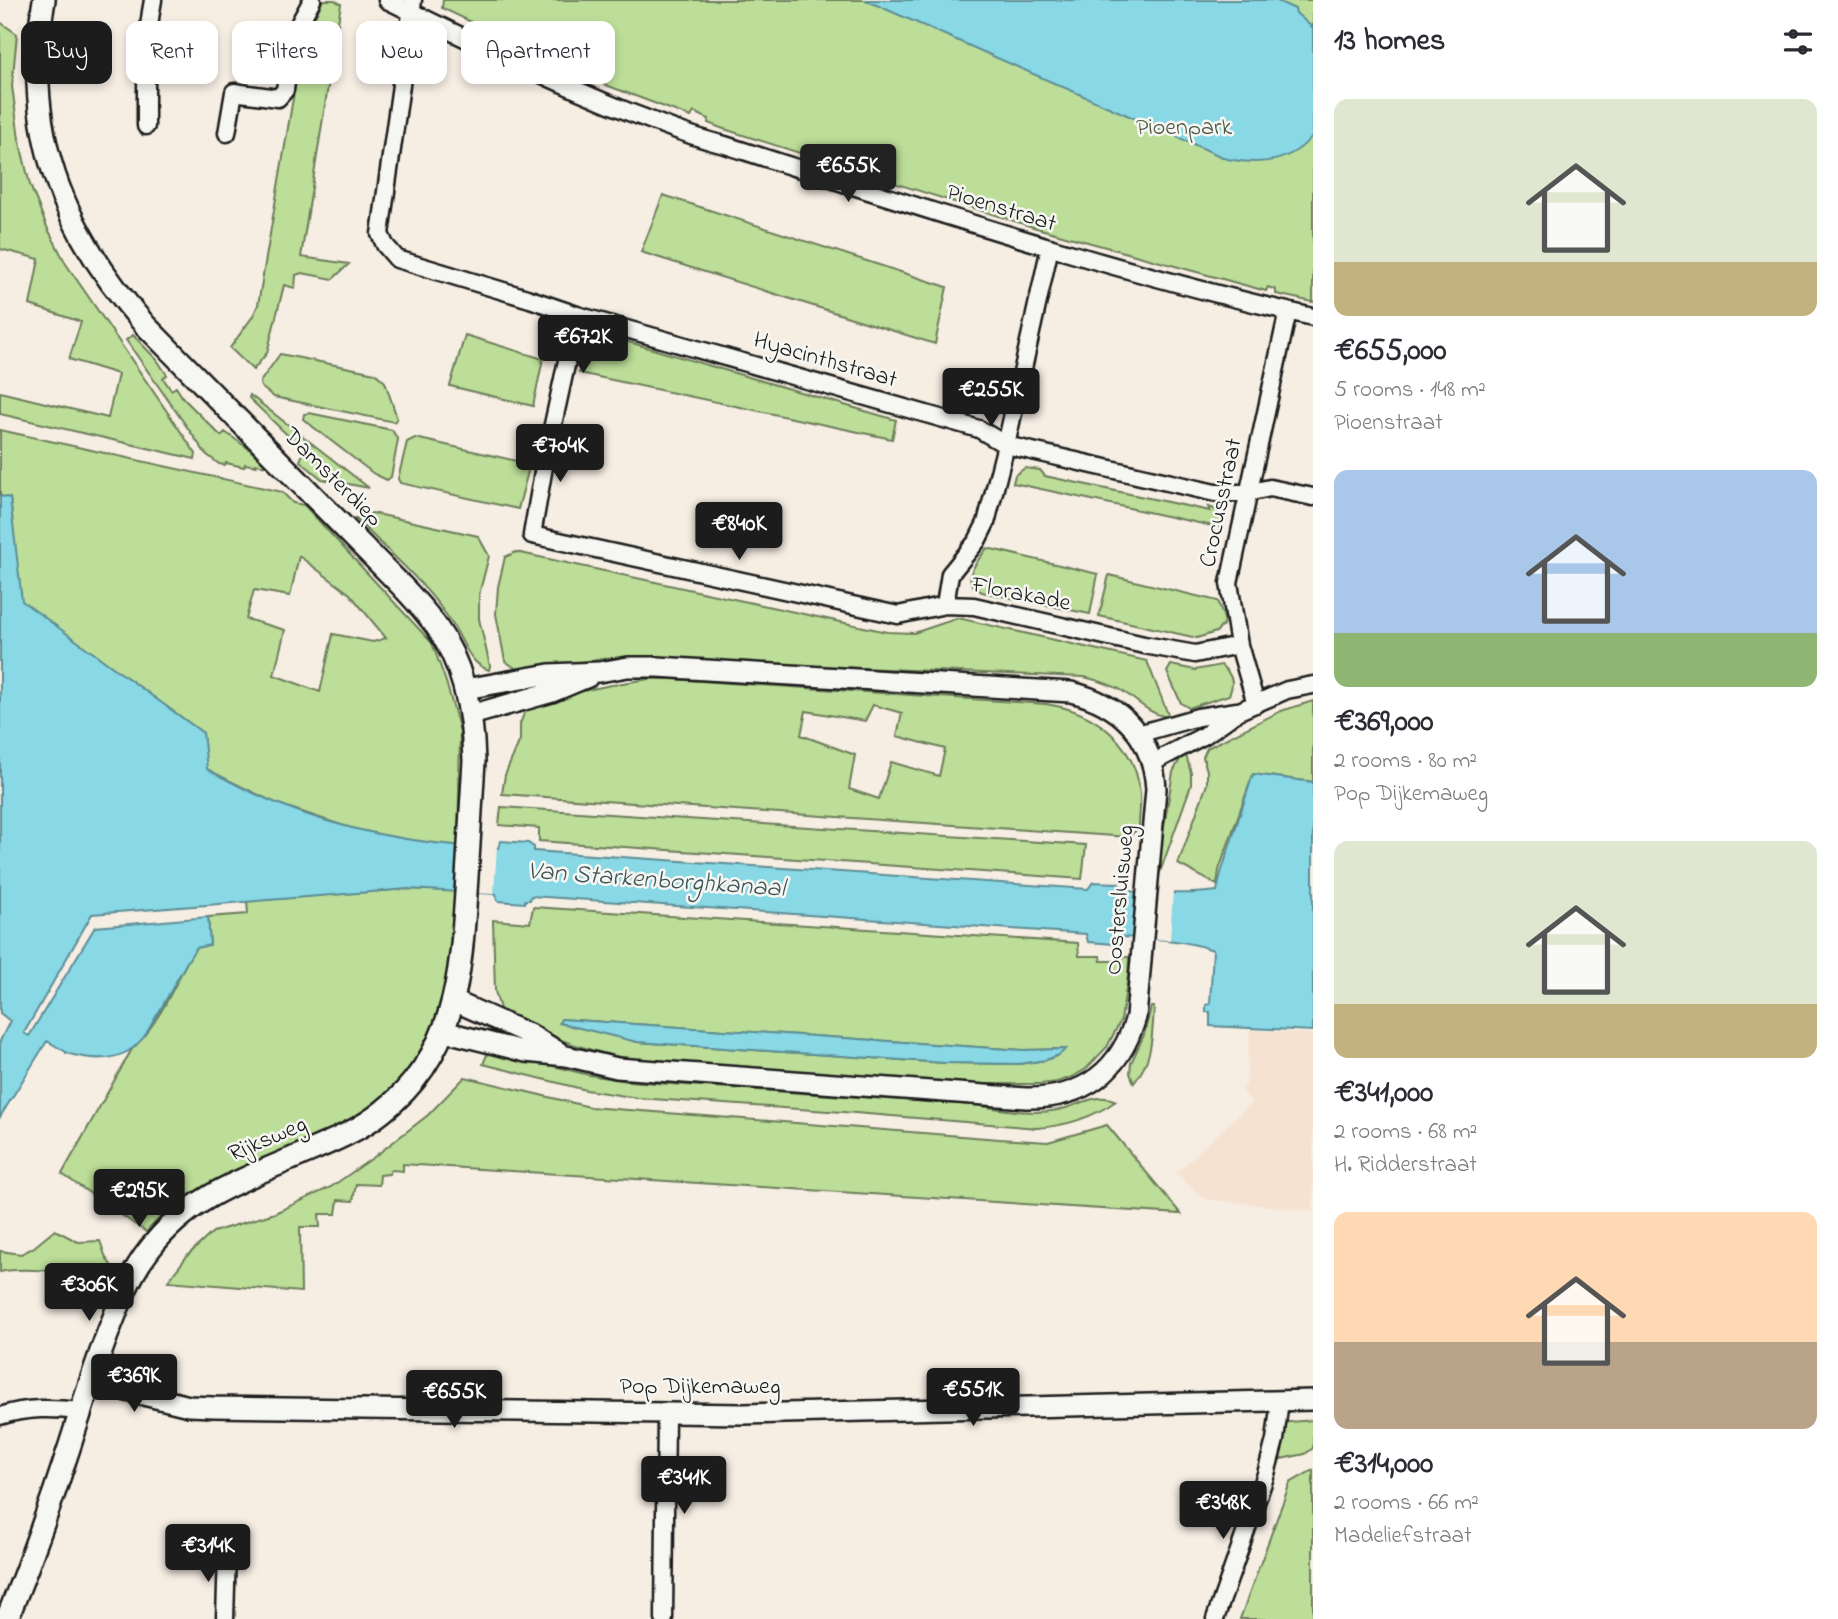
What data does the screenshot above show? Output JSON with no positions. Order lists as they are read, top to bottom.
{
  "streets": {
    "main road": ["Damsterdiep", "Rijksweg"],
    "street": [
      "Pioenstraat",
      "Hyacinthstraat",
      "Crocusstraat",
      "Florakade",
      "Oostersluisweg",
      "Pop Dijkemaweg"
    ]
  },
  "crossings": [
    ["Pioenstraat", "Hyacinthstraat"],
    ["Pioenstraat", "Crocusstraat"],
    ["Hyacinthstraat", "Crocusstraat"],
    ["Hyacinthstraat", "Florakade"],
    ["Damsterdiep", "Oostersluisweg"],
    ["Damsterdiep", "Rijksweg"],
    ["Crocusstraat", "Florakade"],
    ["Oostersluisweg", "Rijksweg"],
    ["Rijksweg", "Pop Dijkemaweg"]
  ],
  "water": ["Van Starkenborghkanaal"],
  "parks": ["Pioenpark"],
  "page": {
    "heading": "13 homes",
    "chip": [
      "Buy",
      "Rent",
      "Filters",
      "New",
      "Apartment"
    ],
    "list": [
      {
        "name": "€655,000",
        "note": "5 rooms · 148 m² · Pioenstraat"
      },
      {
        "name": "€369,000",
        "note": "2 rooms · 80 m² · Pop Dijkemaweg"
      },
      {
        "name": "€341,000",
        "note": "2 rooms · 68 m² · H. Ridderstraat"
      },
      {
        "name": "€314,000",
        "note": "2 rooms · 66 m² · Madeliefstraat"
      }
    ],
    "price": [
      "€655K",
      "€672K",
      "€255K",
      "€704K",
      "€840K",
      "€295K",
      "€306K",
      "€369K",
      "€551K",
      "€655K",
      "€341K",
      "€348K",
      "€314K"
    ]
  }
}
